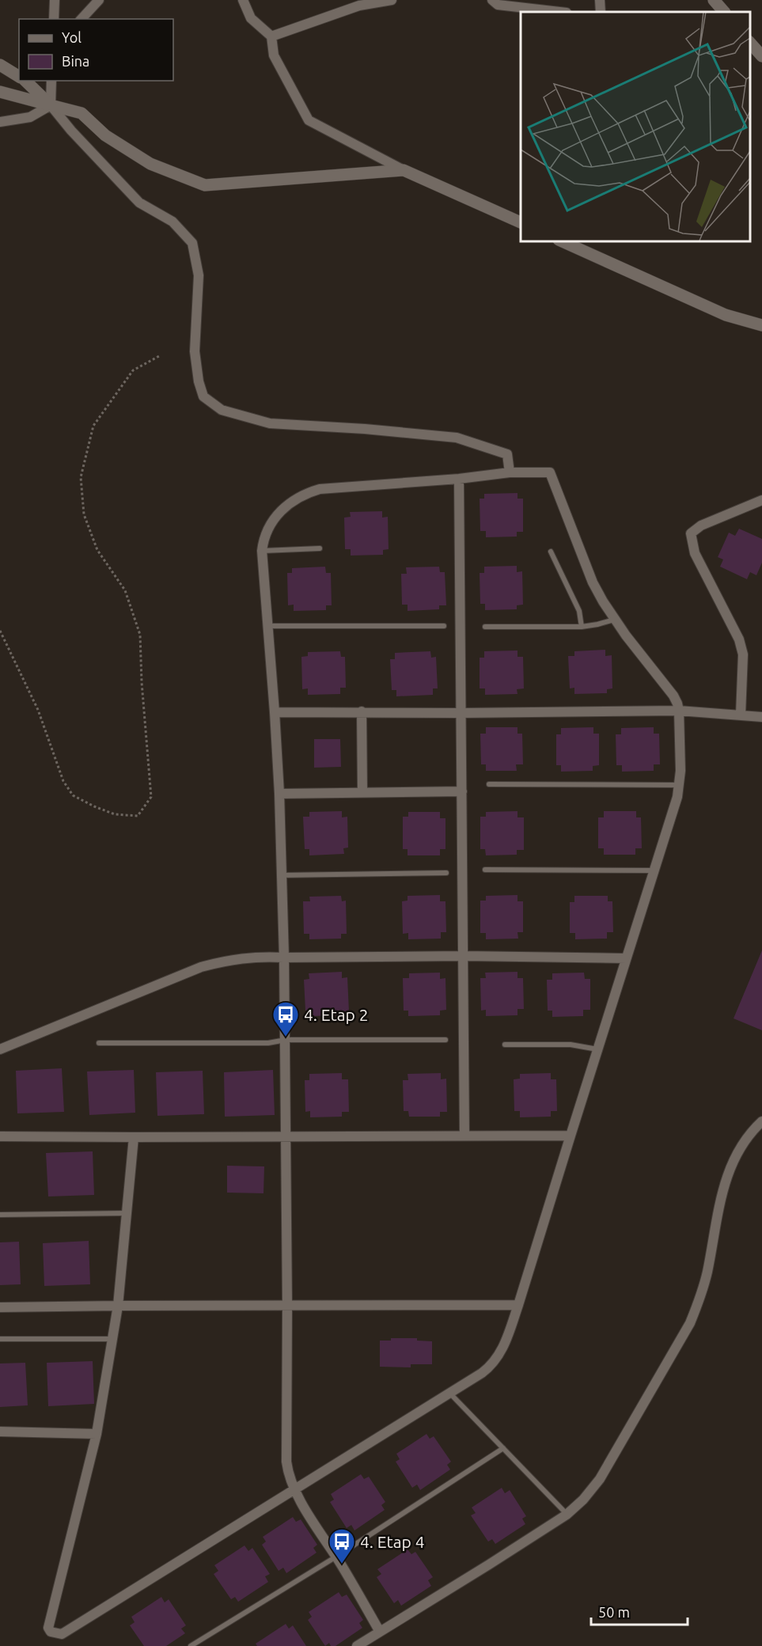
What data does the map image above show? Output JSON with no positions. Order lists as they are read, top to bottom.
{
  "places": {
    "bus stop": ["4. Etap 2", "4. Etap 4"]
  },
  "legend": ["Yol", "Bina"],
  "scale_bar": "50 m"
}
